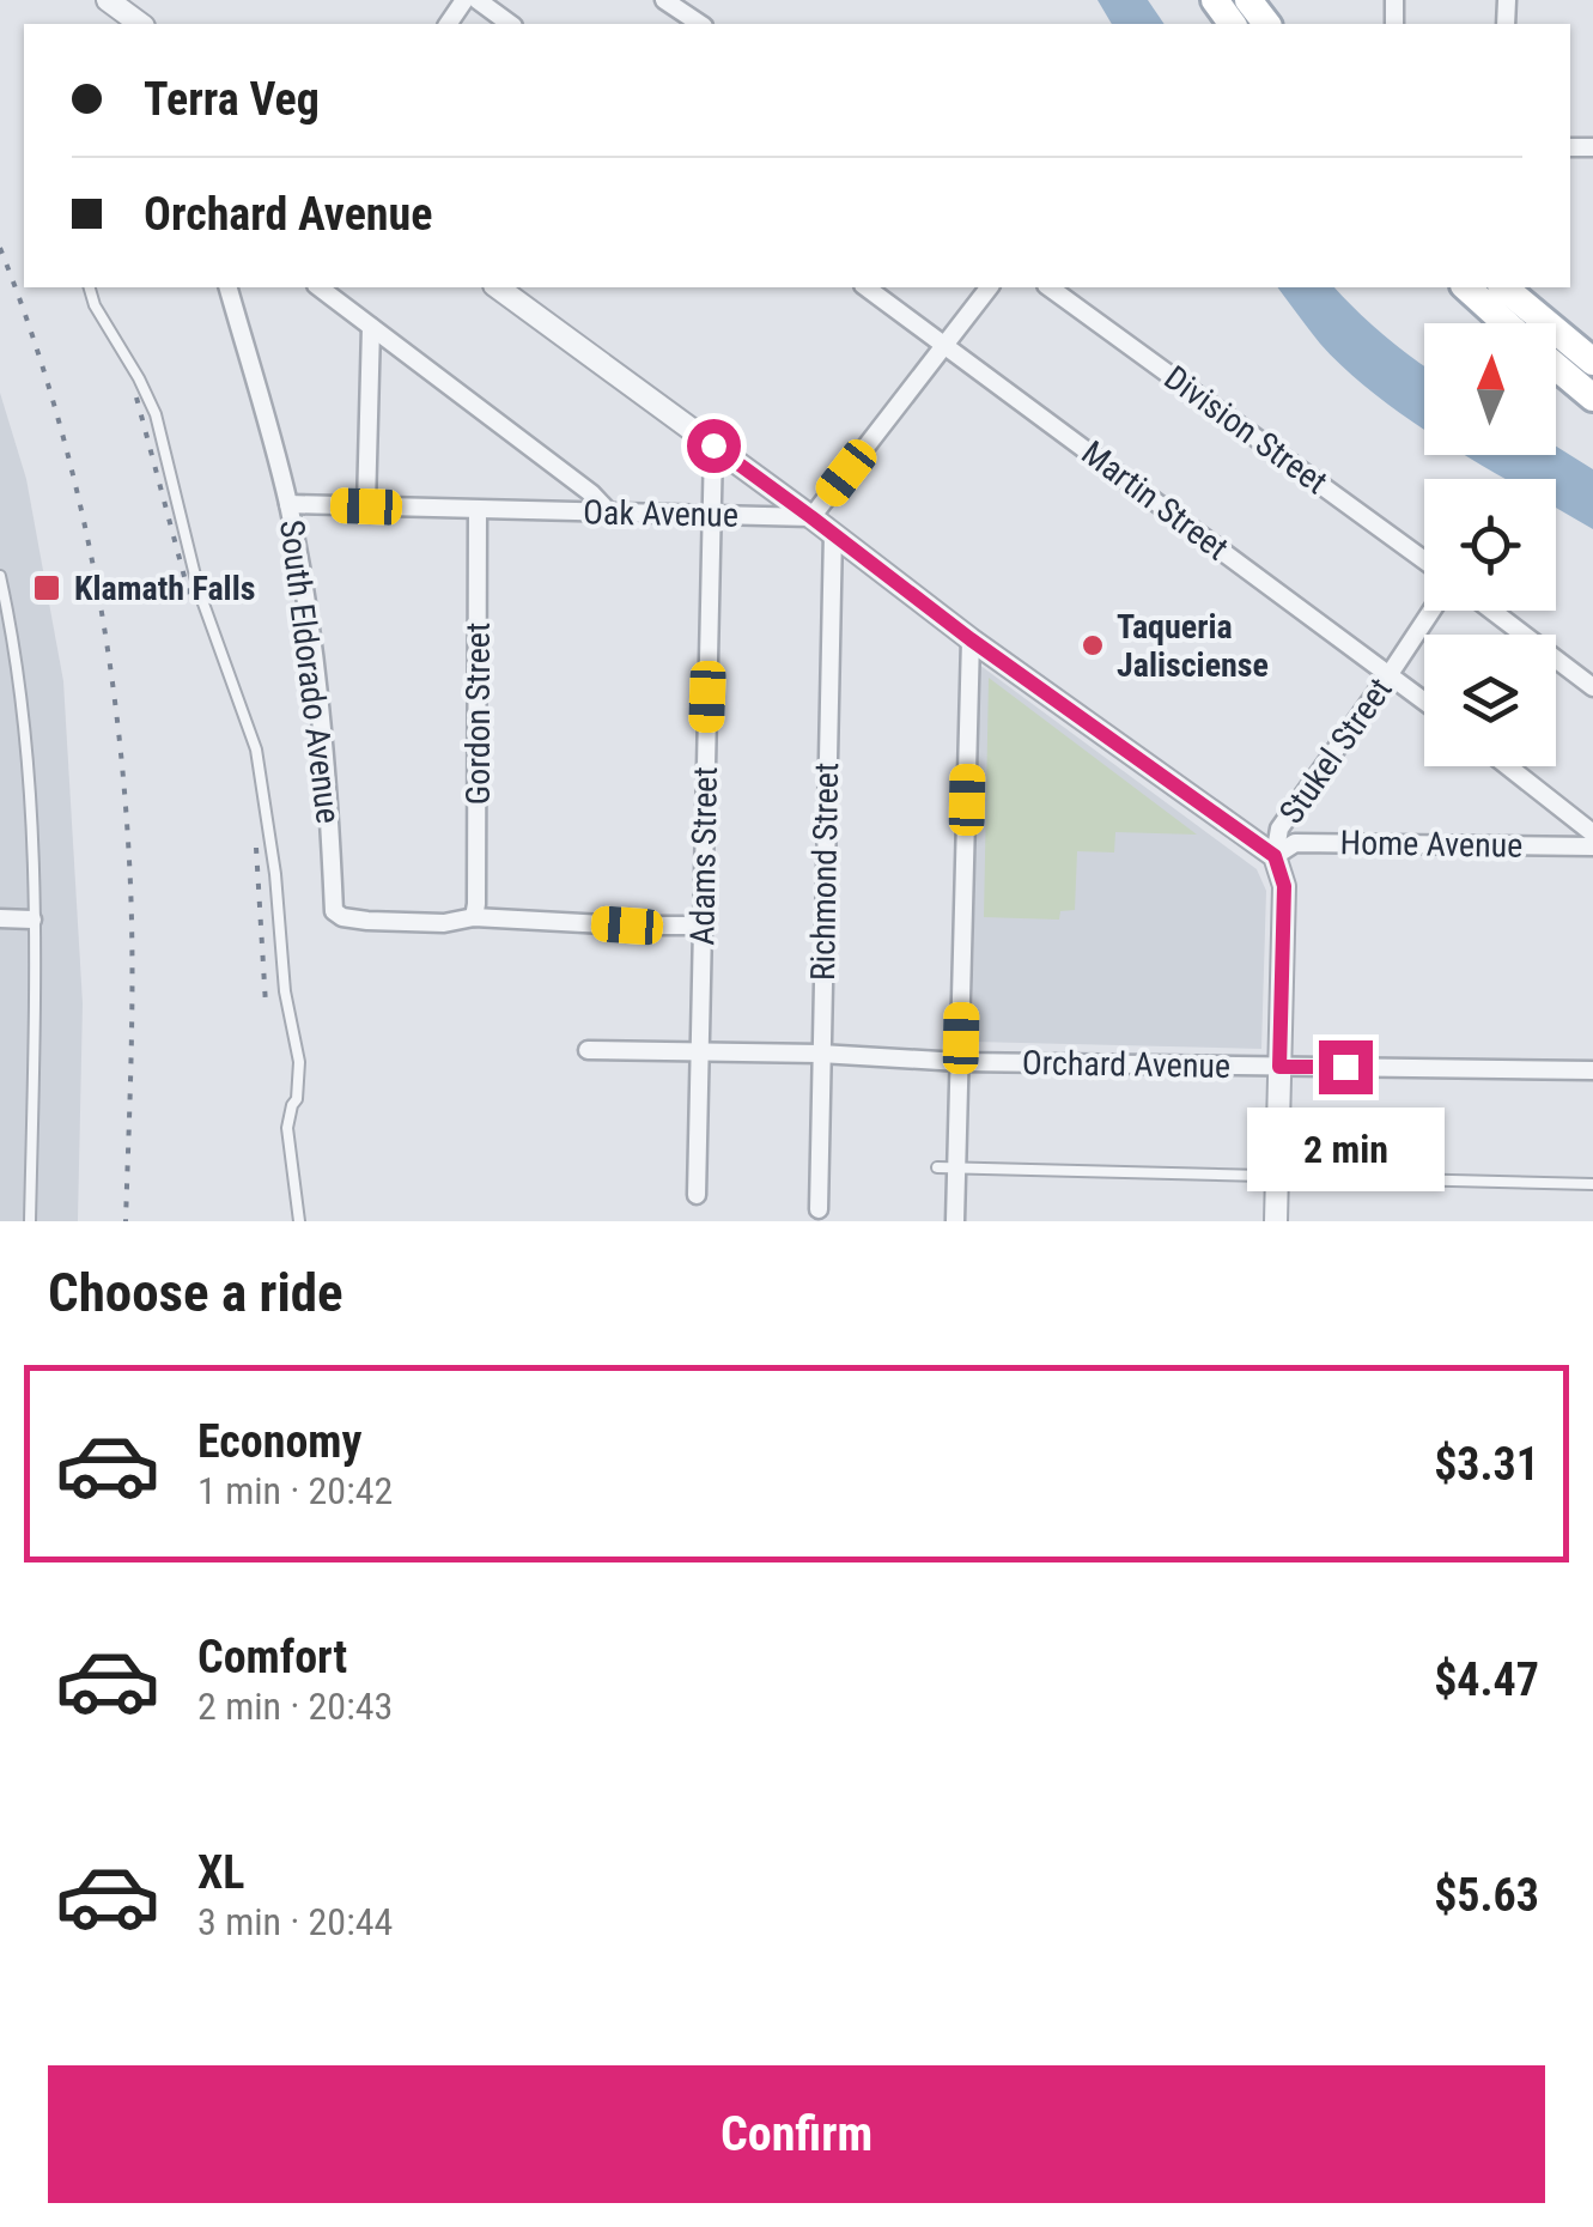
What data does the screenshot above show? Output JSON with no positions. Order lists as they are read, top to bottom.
{
  "streets": {
    "street": [
      "Division Street",
      "Martin Street",
      "Oak Avenue",
      "South Eldorado Avenue",
      "Gordon Street",
      "Stukel Street",
      "Home Avenue",
      "Adams Street",
      "Richmond Street",
      "Orchard Avenue"
    ]
  },
  "crossings": [
    ["Martin Street", "Stukel Street"],
    ["Oak Avenue", "South Eldorado Avenue"],
    ["Oak Avenue", "Gordon Street"],
    ["Oak Avenue", "Adams Street"],
    ["South Eldorado Avenue", "Gordon Street"],
    ["South Eldorado Avenue", "Adams Street"],
    ["Stukel Street", "Home Avenue"],
    ["Adams Street", "Orchard Avenue"],
    ["Richmond Street", "Orchard Avenue"]
  ],
  "places": {
    "transit": ["Klamath Falls"],
    "other": ["Taqueria Jalisciense"]
  },
  "north": "top",
  "page": {
    "banner": ["Terra Veg", "Orchard Avenue"],
    "bubble": "2 min",
    "heading": "Choose a ride",
    "list": [
      {
        "name": "Economy",
        "note": "1 min · 20:42",
        "value": "$3.31"
      },
      {
        "name": "Comfort",
        "note": "2 min · 20:43",
        "value": "$4.47"
      },
      {
        "name": "XL",
        "note": "3 min · 20:44",
        "value": "$5.63"
      }
    ],
    "buttons": "Confirm"
  }
}
